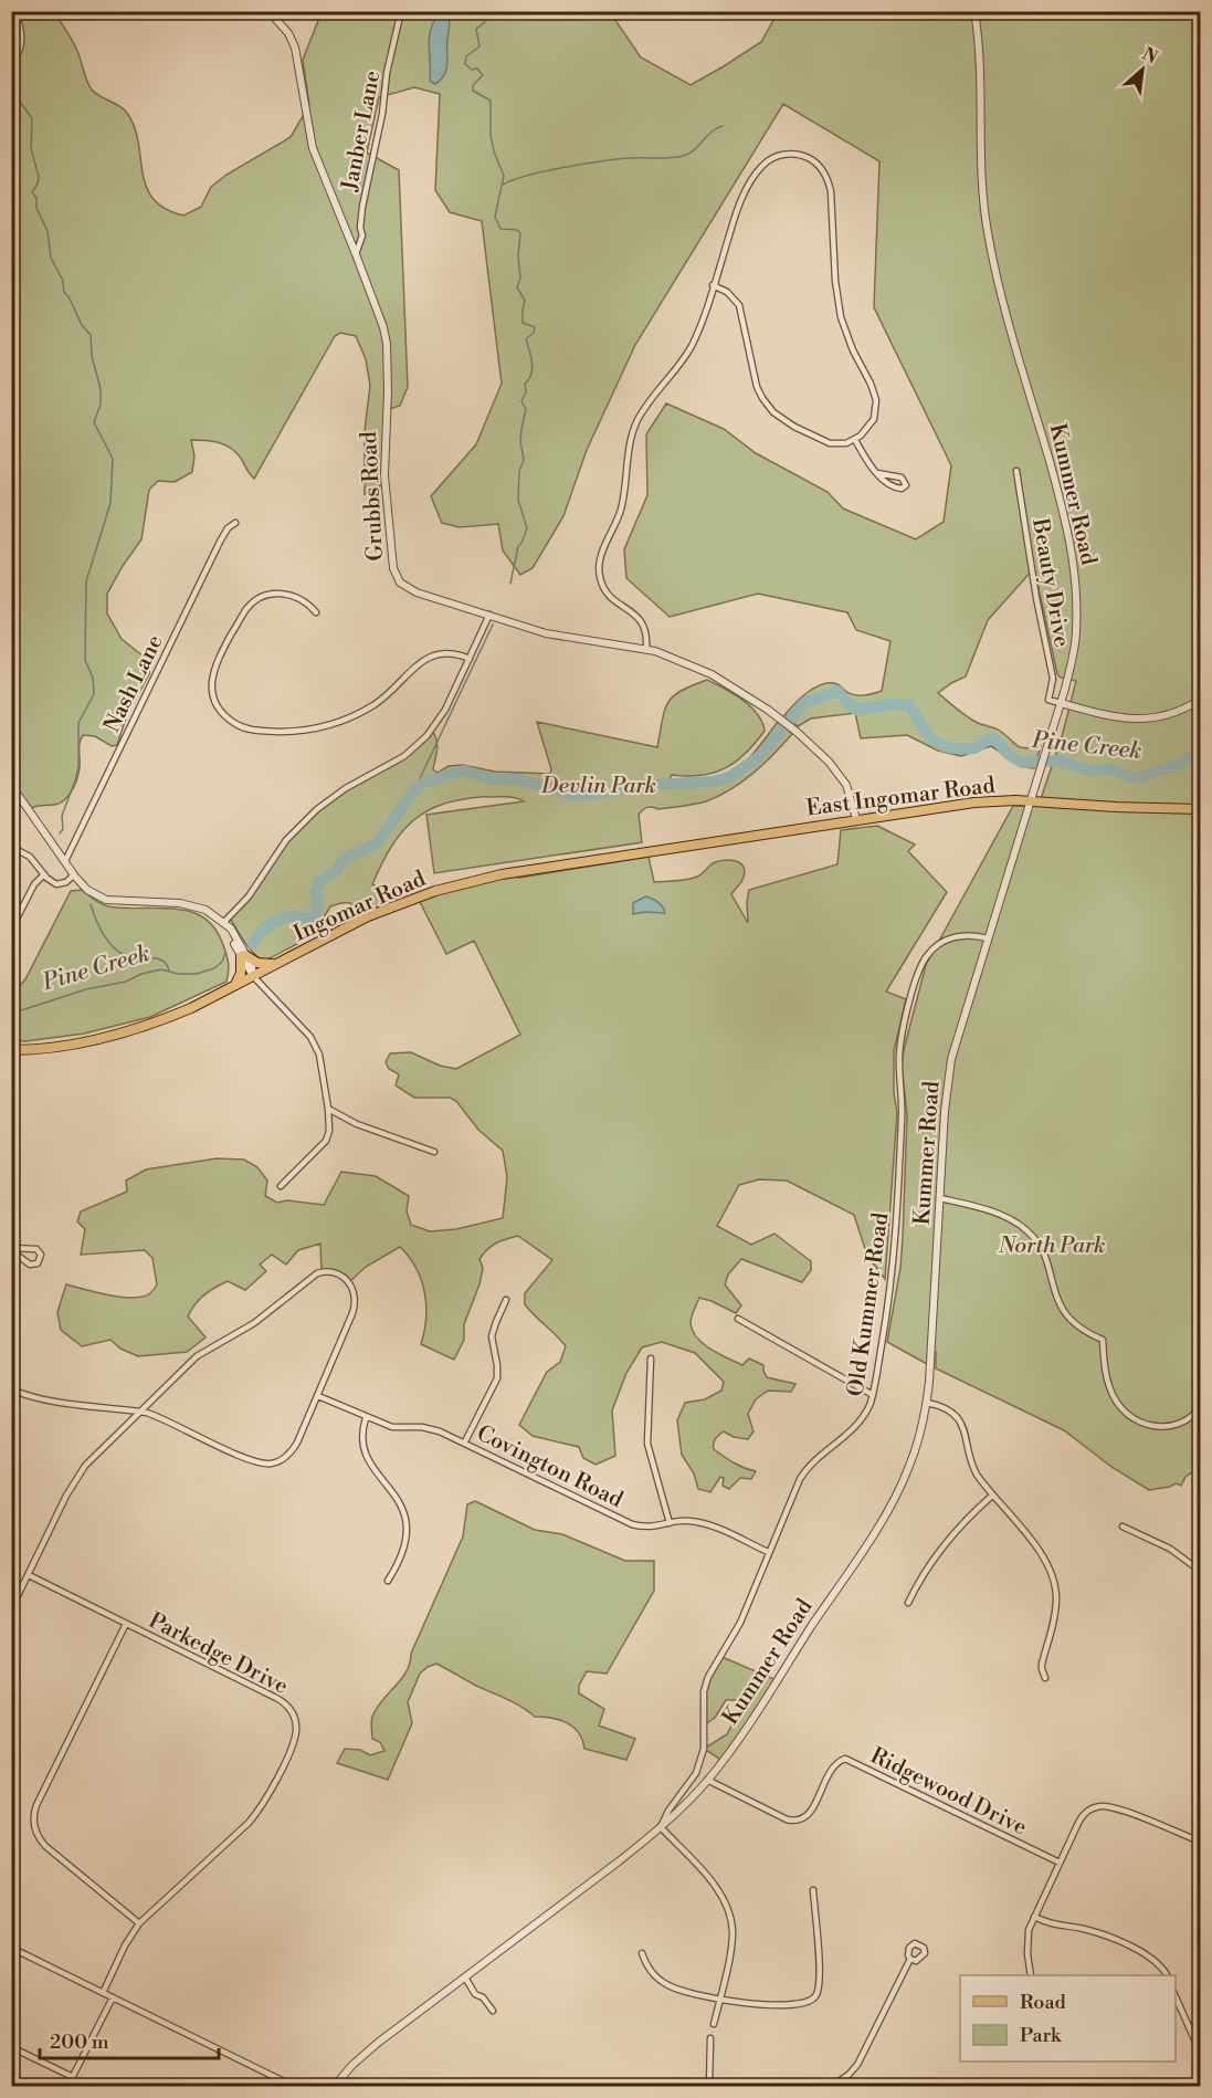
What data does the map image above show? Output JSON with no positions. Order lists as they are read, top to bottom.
{
  "streets": {
    "main road": ["East Ingomar Road", "Ingomar Road"],
    "street": [
      "Janber Lane",
      "Kummer Road",
      "Grubbs Road",
      "Beauty Drive",
      "Nash Lane",
      "Old Kummer Road",
      "Covington Road",
      "Parkedge Drive",
      "Ridgewood Drive"
    ]
  },
  "crossings": [
    ["Janber Lane", "Grubbs Road"],
    ["Kummer Road", "Beauty Drive"],
    ["Kummer Road", "East Ingomar Road"],
    ["Kummer Road", "Old Kummer Road"],
    ["Kummer Road", "Ridgewood Drive"],
    ["Grubbs Road", "East Ingomar Road"],
    ["East Ingomar Road", "Ingomar Road"],
    ["Old Kummer Road", "Covington Road"]
  ],
  "water": ["Pine Creek"],
  "parks": ["Devlin Park", "North Park"],
  "legend": ["Road", "Park"],
  "scale_bar": "200 m",
  "north": "top right"
}
